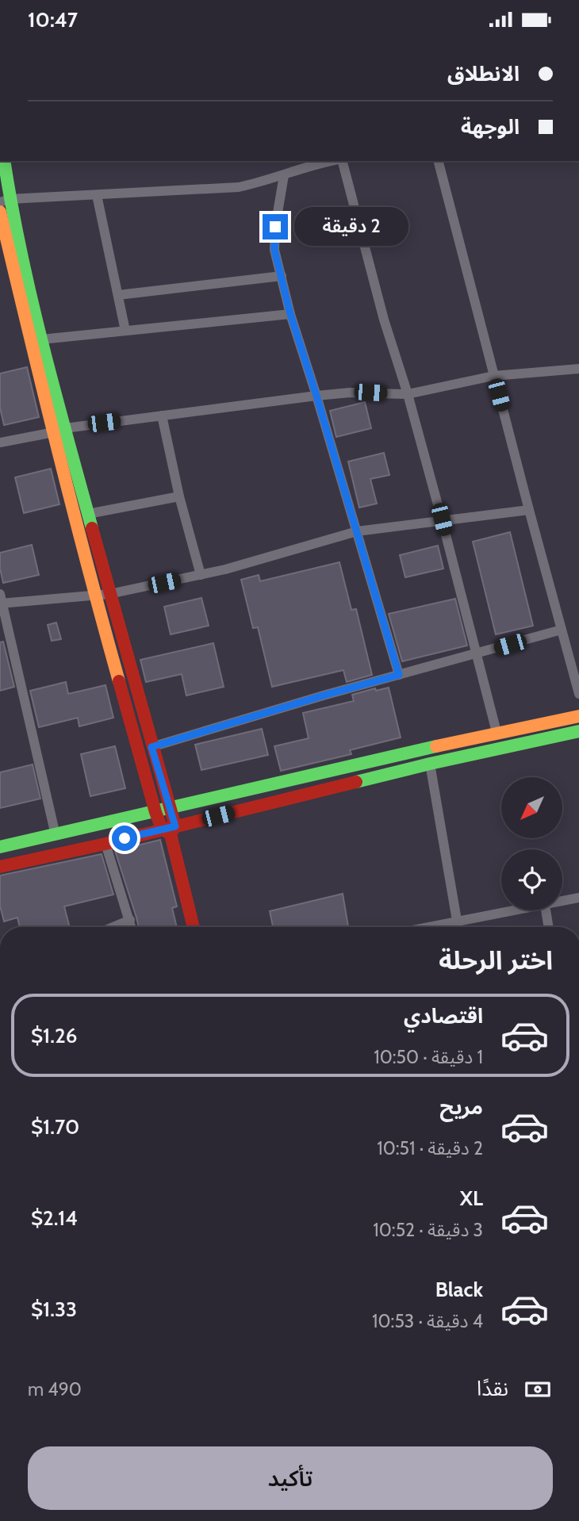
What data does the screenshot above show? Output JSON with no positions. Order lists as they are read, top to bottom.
{
  "north": "bottom left",
  "page": {
    "status": "10:47",
    "banner": ["الانطلاق", "الوجهة"],
    "bubble": "2 دقيقة",
    "heading": "اختر الرحلة",
    "list": [
      {
        "name": "اقتصادي",
        "note": "1 دقيقة · 10:50",
        "value": "$1.26"
      },
      {
        "name": "مريح",
        "note": "2 دقيقة · 10:51",
        "value": "$1.70"
      },
      {
        "name": "XL",
        "note": "3 دقيقة · 10:52",
        "value": "$2.14"
      },
      {
        "name": "Black",
        "note": "4 دقيقة · 10:53",
        "value": "$1.33"
      }
    ],
    "pay": ["نقدًا", "490 m"],
    "buttons": "تأكيد"
  }
}
